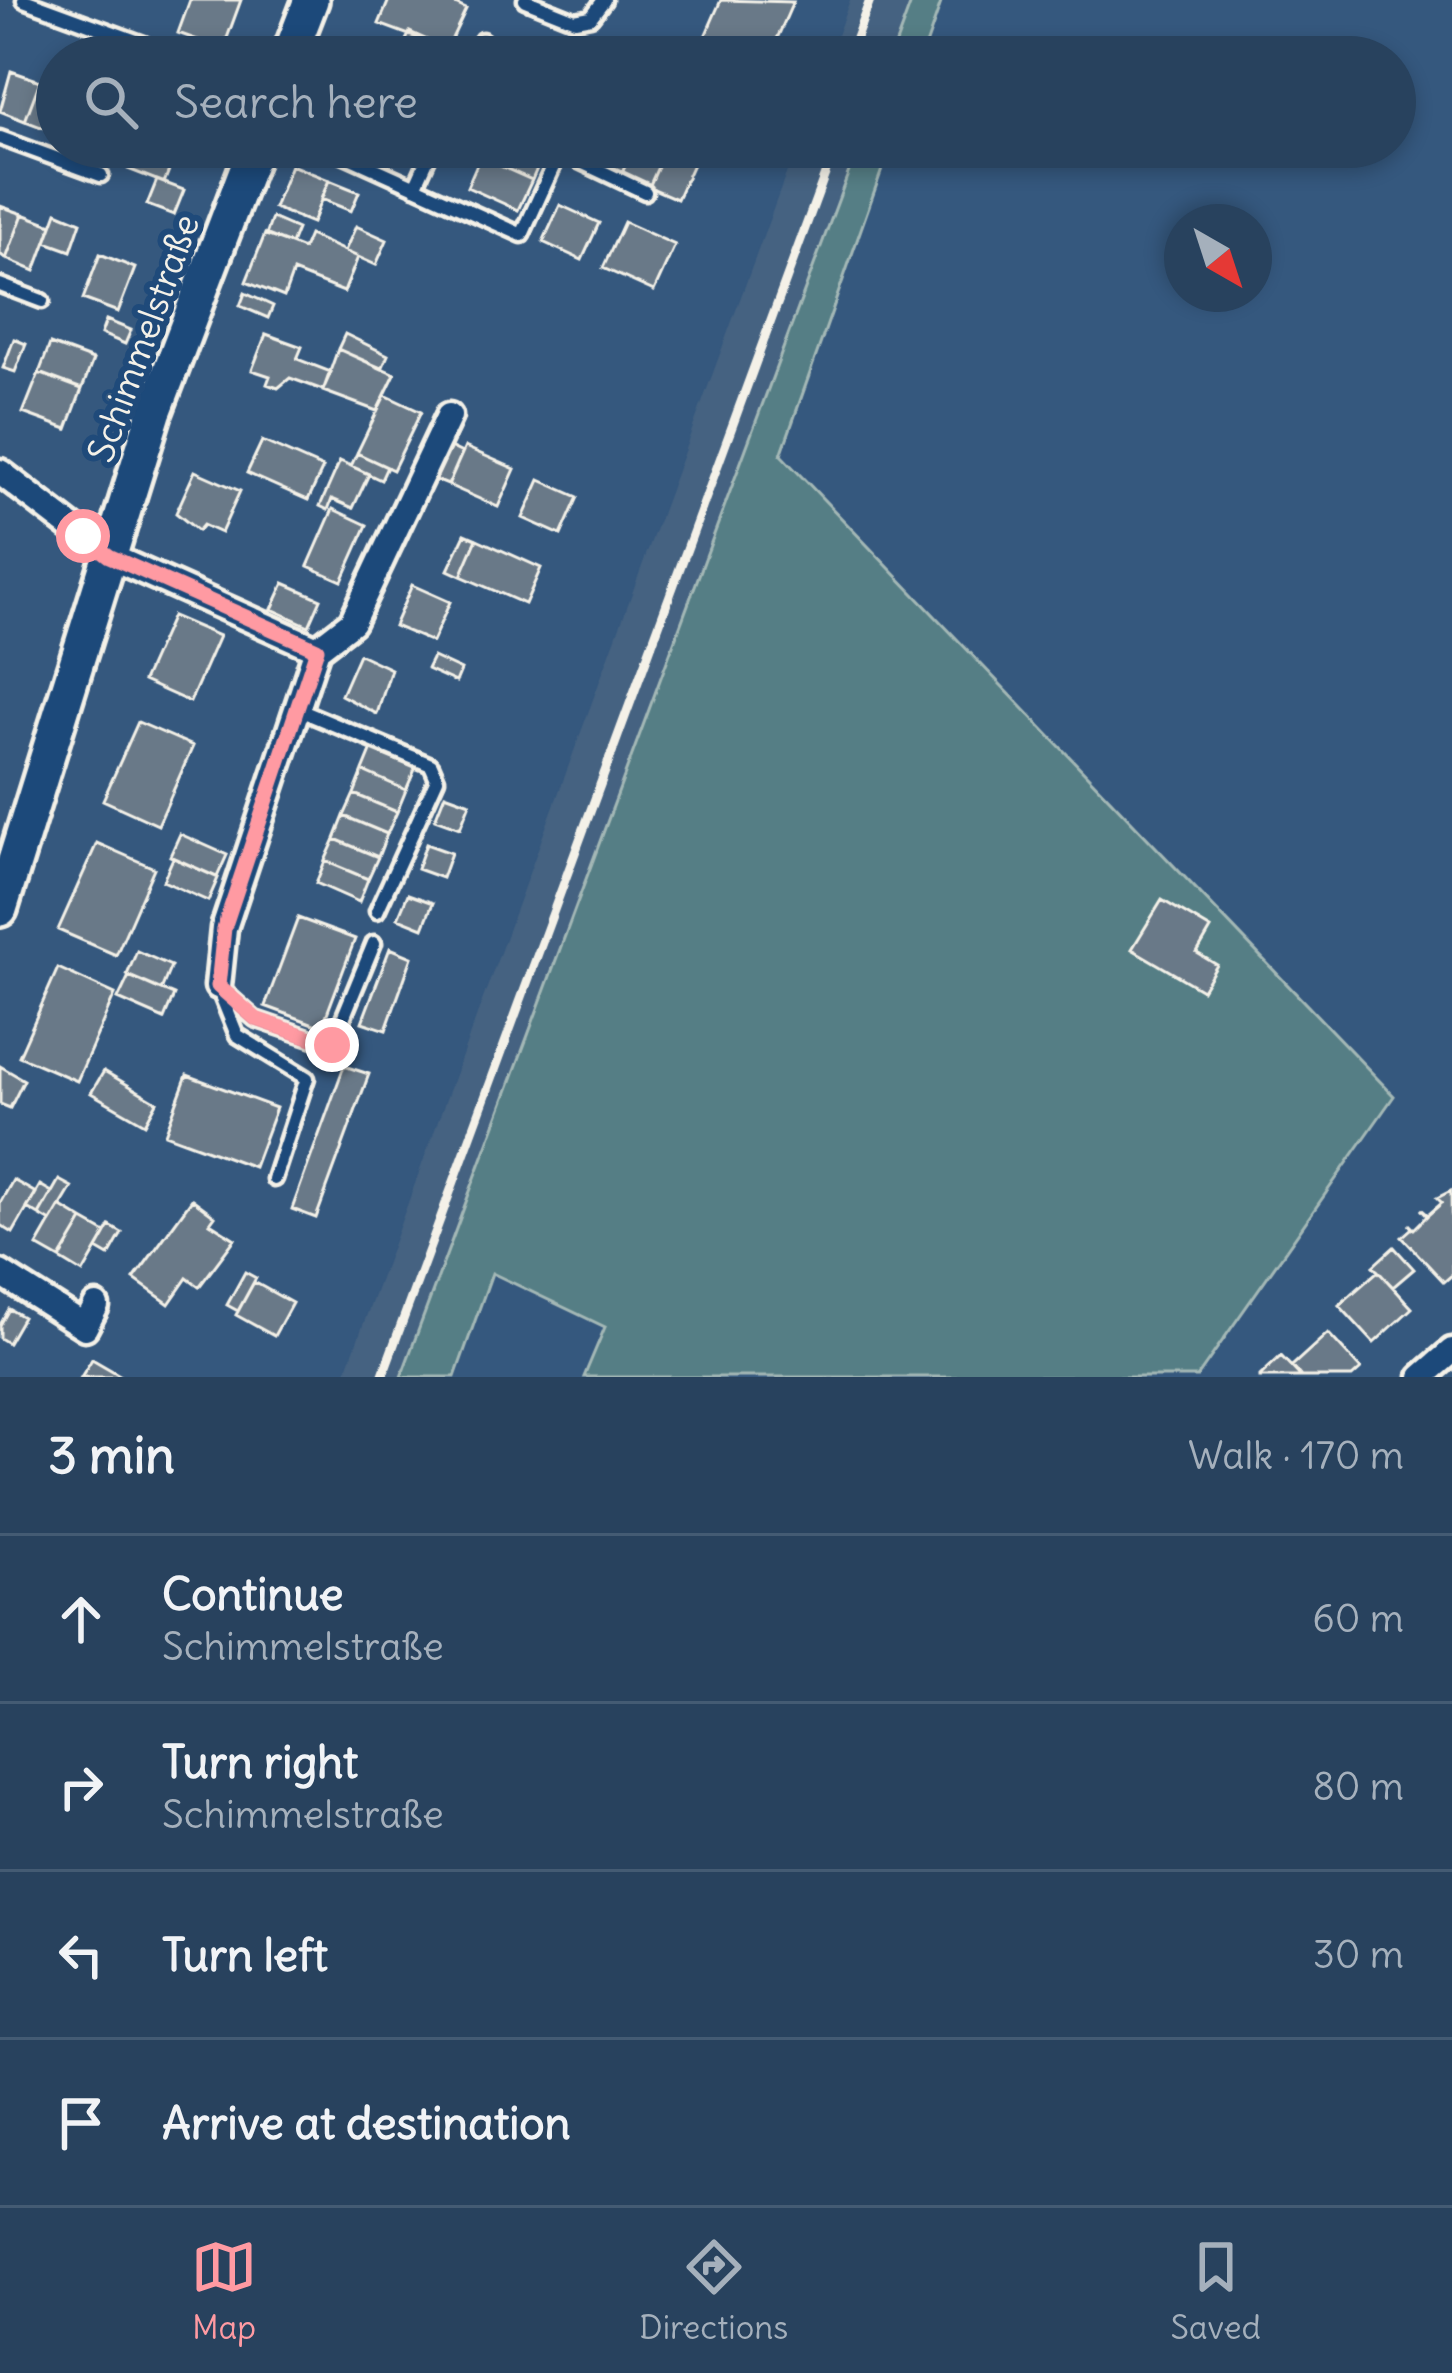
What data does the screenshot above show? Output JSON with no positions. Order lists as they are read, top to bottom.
{
  "streets": {
    "street": ["Schimmelstraße"]
  },
  "north": "bottom right",
  "page": {
    "search": "Search here",
    "heading": ["3 min", "Walk · 170 m"],
    "list": [
      ["Continue", "Schimmelstraße", "60 m"],
      ["Turn right", "Schimmelstraße", "80 m"],
      ["Turn left", "30 m"],
      "Arrive at destination"
    ],
    "nav": ["Map", "Directions", "Saved"]
  }
}
